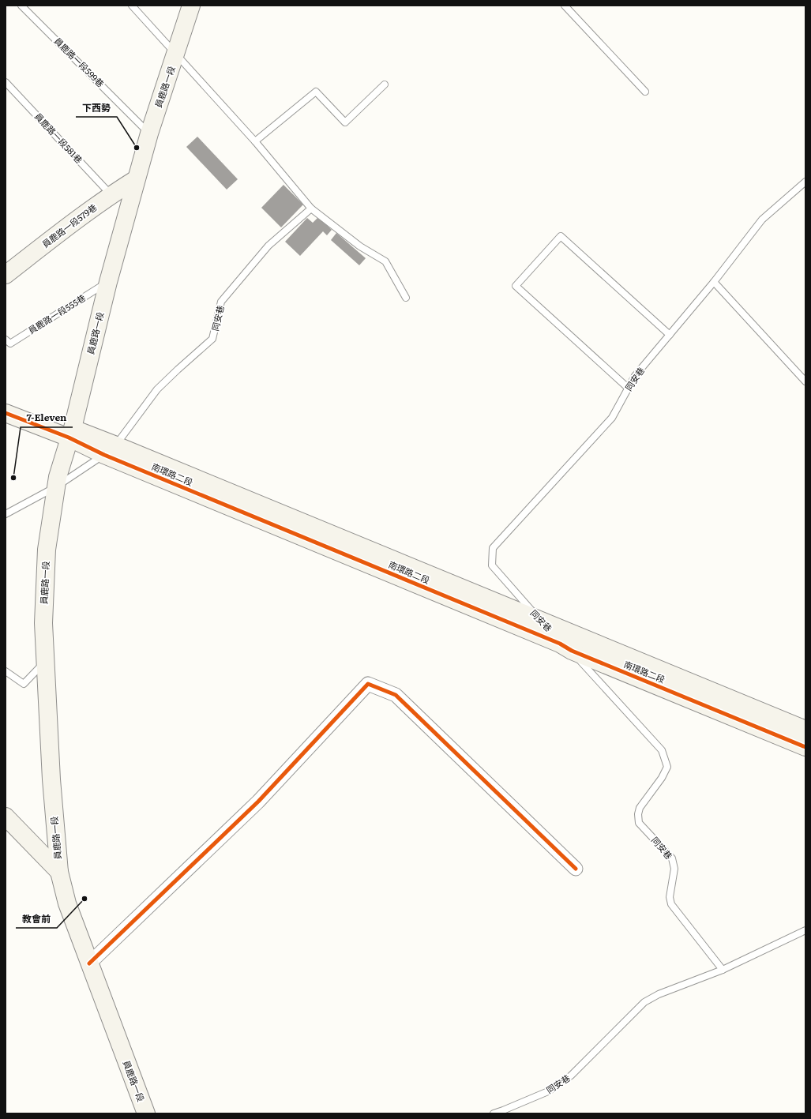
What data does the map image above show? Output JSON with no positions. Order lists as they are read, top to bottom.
{
  "streets": {
    "street": ["員鹿路一段", "員鹿路一段579巷", "南環路二段"],
    "lane": [
      "員鹿路一段599巷",
      "員鹿路一段581巷",
      "員鹿路一段555巷",
      "同安巷"
    ]
  },
  "crossings": [
    ["員鹿路一段599巷", "員鹿路一段"],
    ["員鹿路一段", "員鹿路一段579巷"],
    ["員鹿路一段", "員鹿路一段555巷"],
    ["員鹿路一段", "南環路二段"],
    ["員鹿路一段581巷", "員鹿路一段579巷"],
    ["同安巷", "南環路二段"]
  ],
  "places": ["下西勢", "7-Eleven", "教會前"]
}
